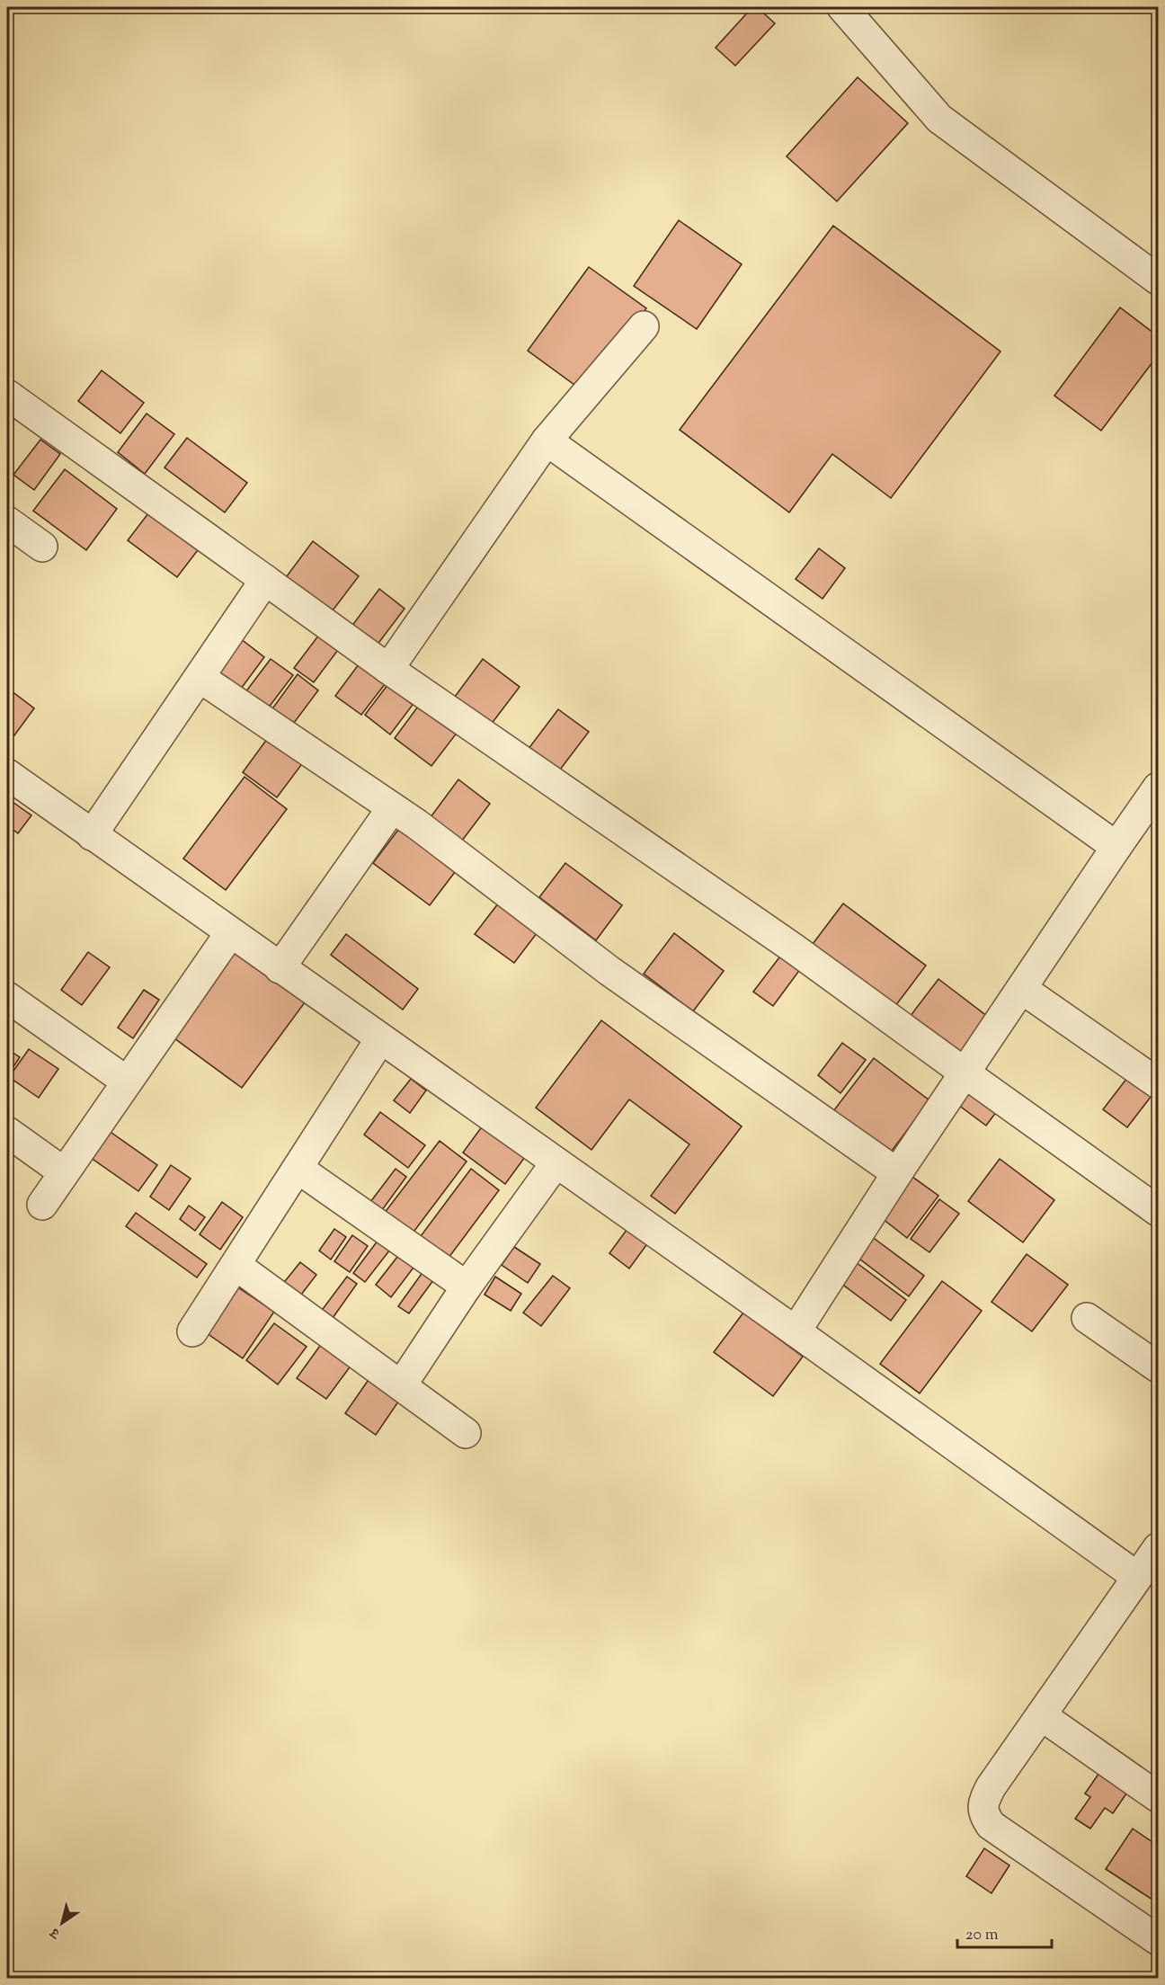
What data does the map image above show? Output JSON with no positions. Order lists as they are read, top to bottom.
{
  "scale_bar": "20 m",
  "north": "bottom left"
}
